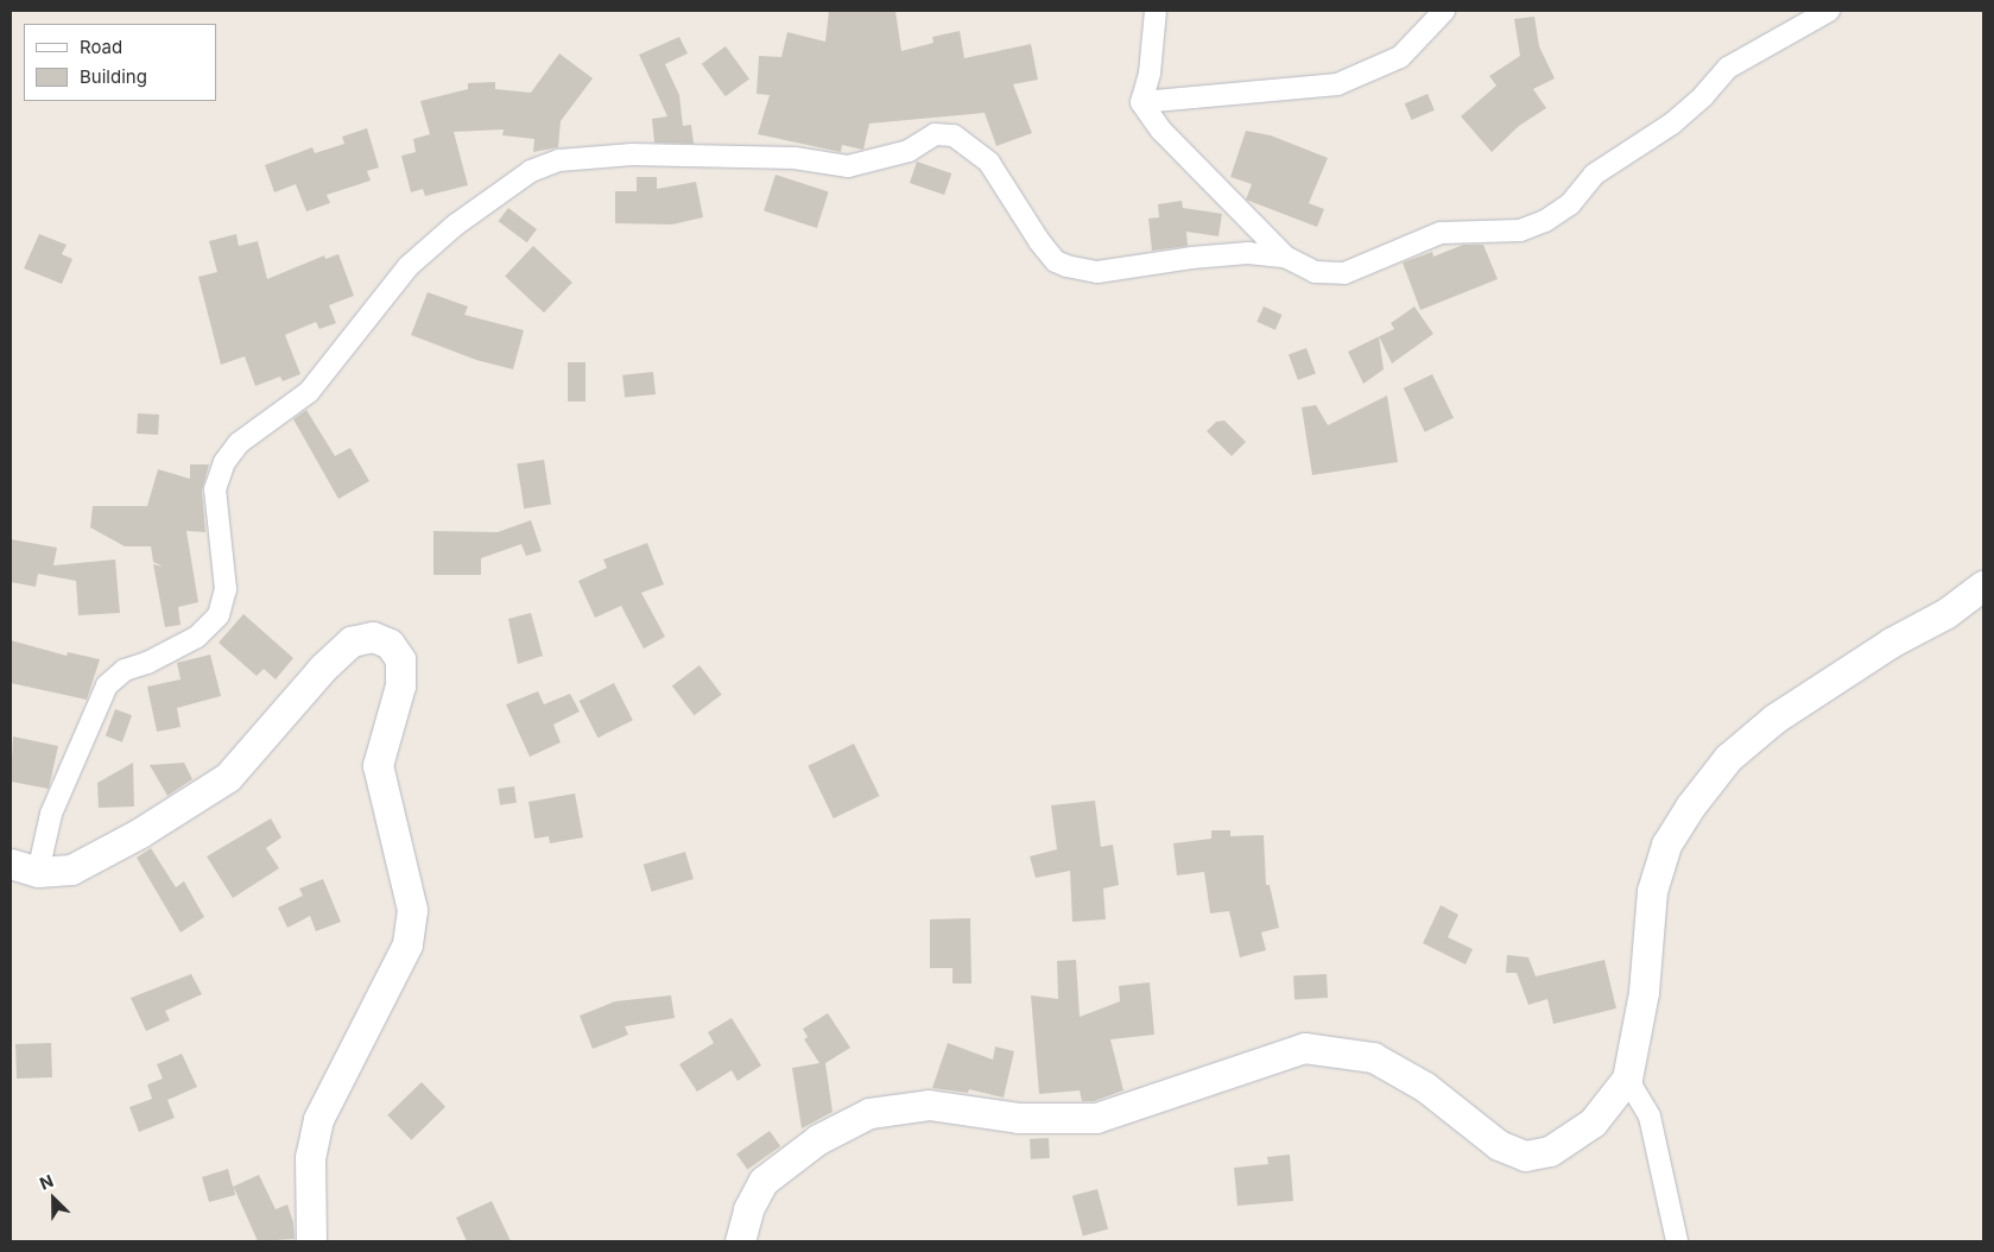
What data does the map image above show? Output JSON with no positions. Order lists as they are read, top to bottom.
{
  "legend": ["Road", "Building"],
  "north": "top left"
}
